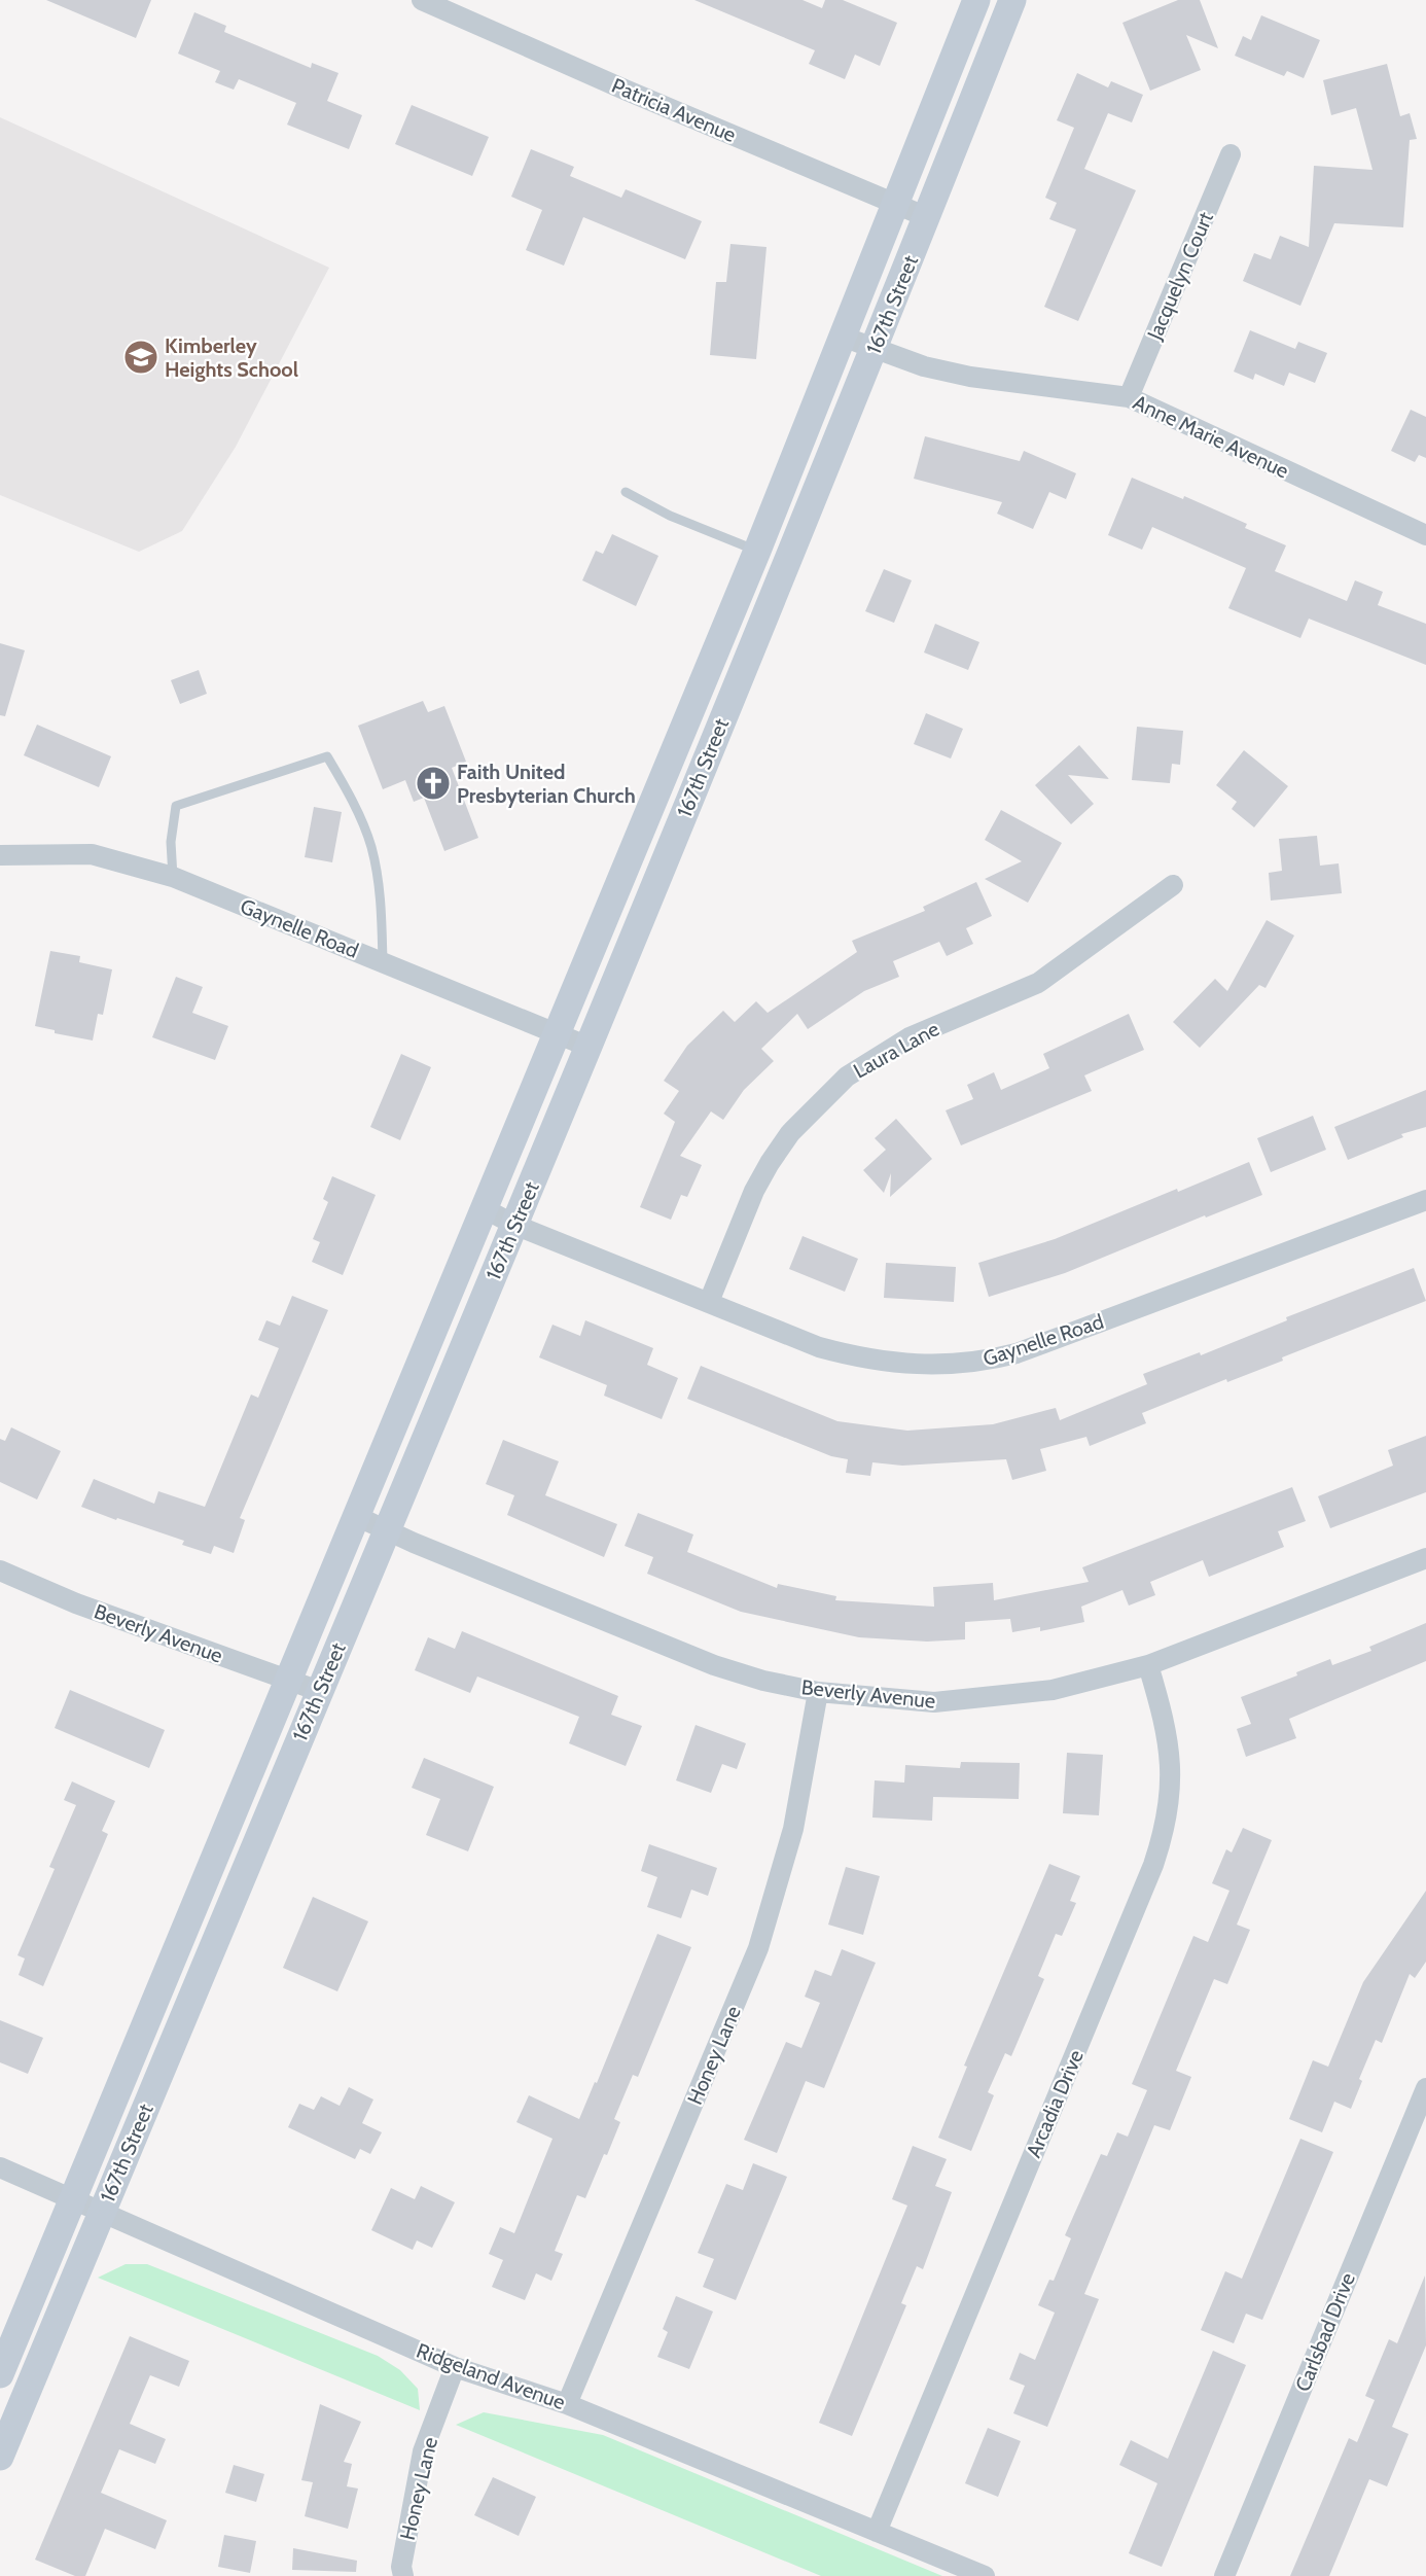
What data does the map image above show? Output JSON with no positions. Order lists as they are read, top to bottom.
{
  "streets": {
    "main road": ["167th Street"],
    "street": [
      "Patricia Avenue",
      "Jacquelyn Court",
      "Anne Marie Avenue",
      "Gaynelle Road",
      "Laura Lane",
      "Beverly Avenue",
      "Honey Lane",
      "Arcadia Drive",
      "Carlsbad Drive",
      "Ridgeland Avenue"
    ]
  },
  "crossings": [
    ["Patricia Avenue", "167th Street"],
    ["Jacquelyn Court", "Anne Marie Avenue"],
    ["167th Street", "Anne Marie Avenue"],
    ["167th Street", "Gaynelle Road"],
    ["167th Street", "Beverly Avenue"],
    ["167th Street", "Ridgeland Avenue"],
    ["Gaynelle Road", "Laura Lane"],
    ["Beverly Avenue", "Honey Lane"],
    ["Beverly Avenue", "Arcadia Drive"],
    ["Honey Lane", "Ridgeland Avenue"],
    ["Arcadia Drive", "Ridgeland Avenue"]
  ],
  "places": {
    "school or university": ["Kimberley Heights School"],
    "church": ["Faith United Presbyterian Church"]
  }
}
